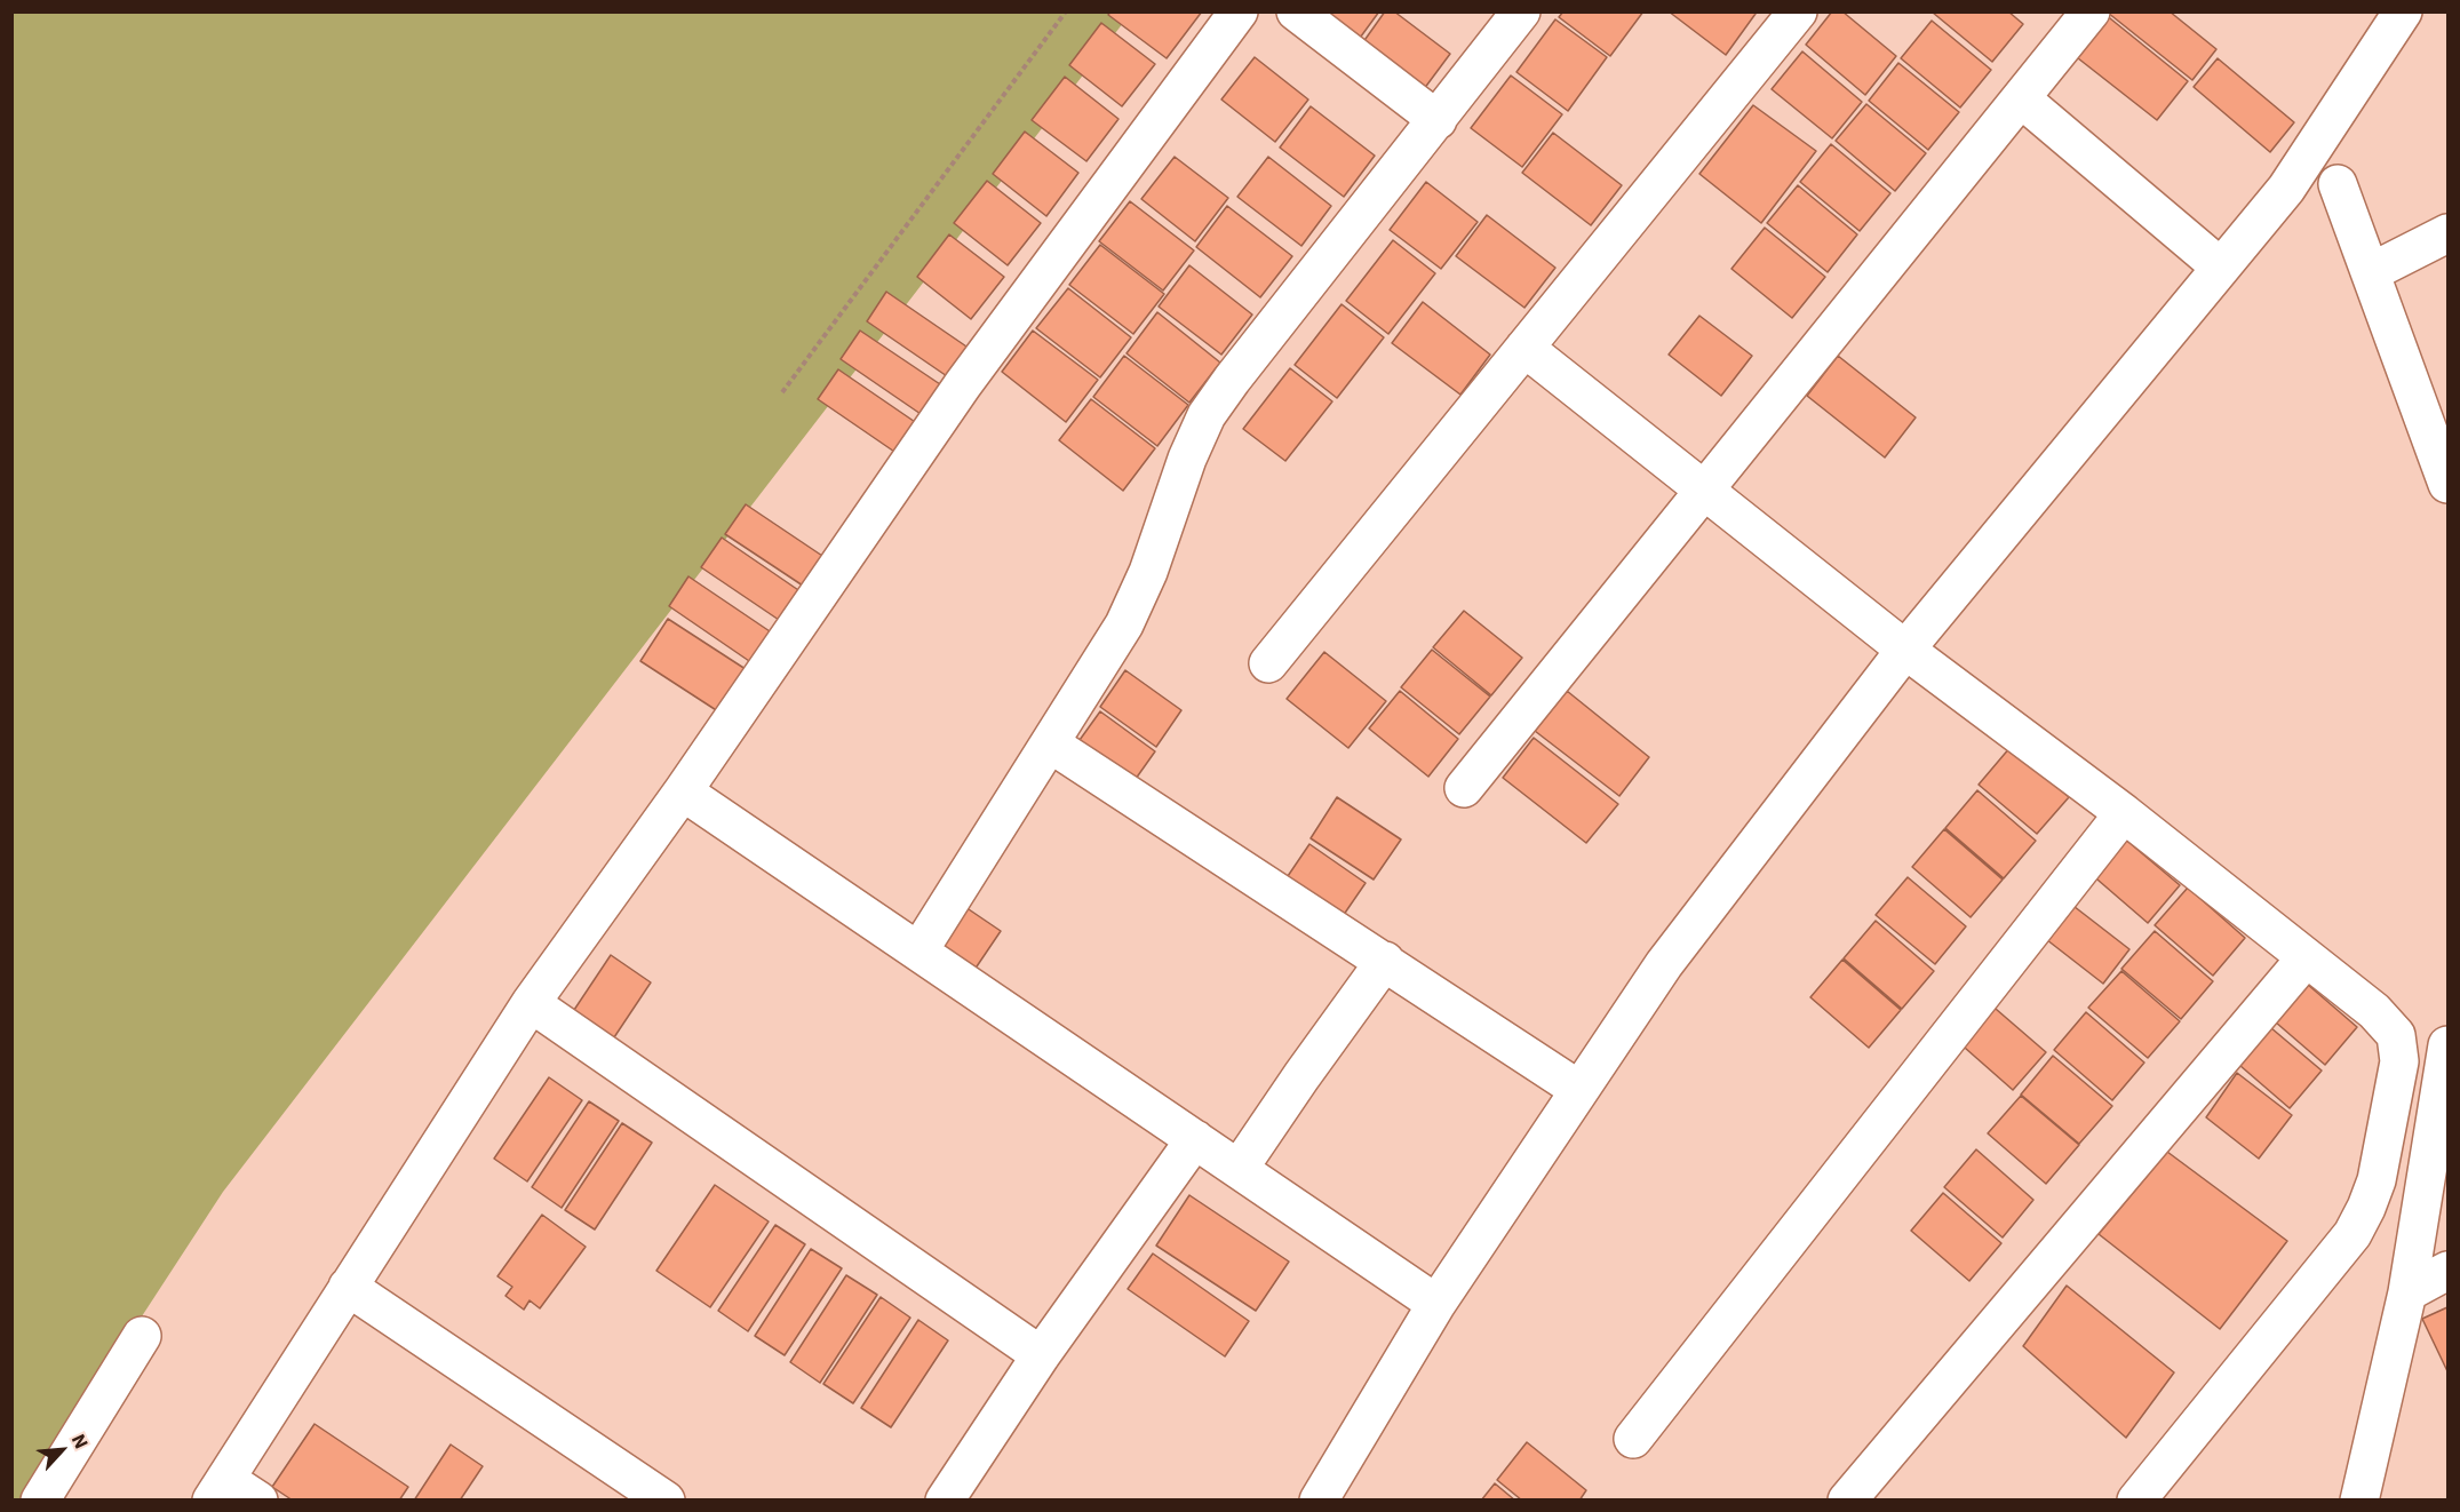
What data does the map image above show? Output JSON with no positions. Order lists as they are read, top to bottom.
{
  "north": "top right"
}
